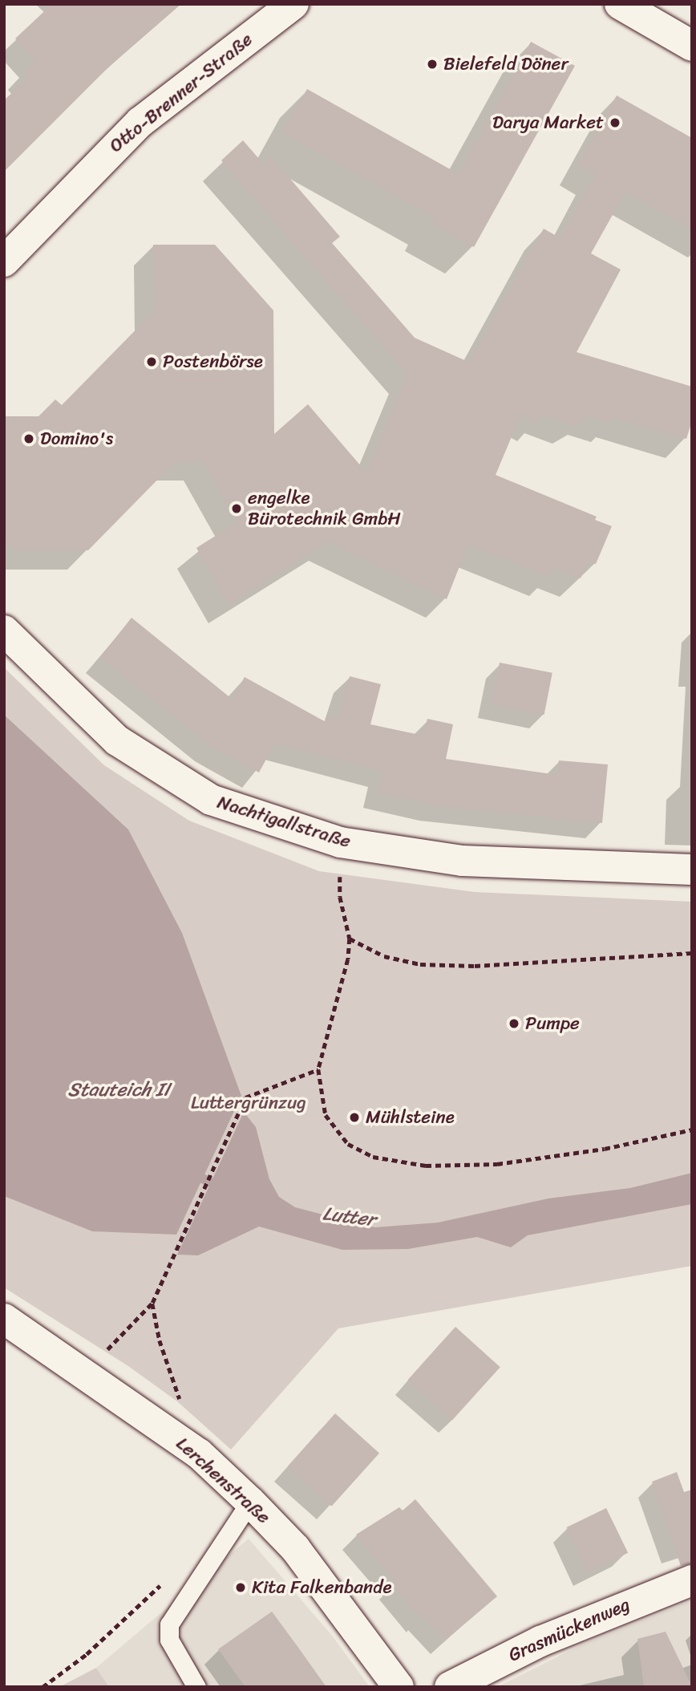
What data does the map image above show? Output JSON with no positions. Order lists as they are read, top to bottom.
{
  "streets": {
    "street": [
      "Otto-Brenner-Straße",
      "Nachtigallstraße",
      "Lerchenstraße",
      "Grasmückenweg"
    ]
  },
  "water": ["Stauteich II", "Lutter"],
  "parks": ["Luttergrünzug"],
  "places": [
    "Bielefeld Döner",
    "Darya Market",
    "Postenbörse",
    "Domino's",
    "engelke Bürotechnik GmbH",
    "Pumpe",
    "Mühlsteine",
    "Kita Falkenbande"
  ]
}
